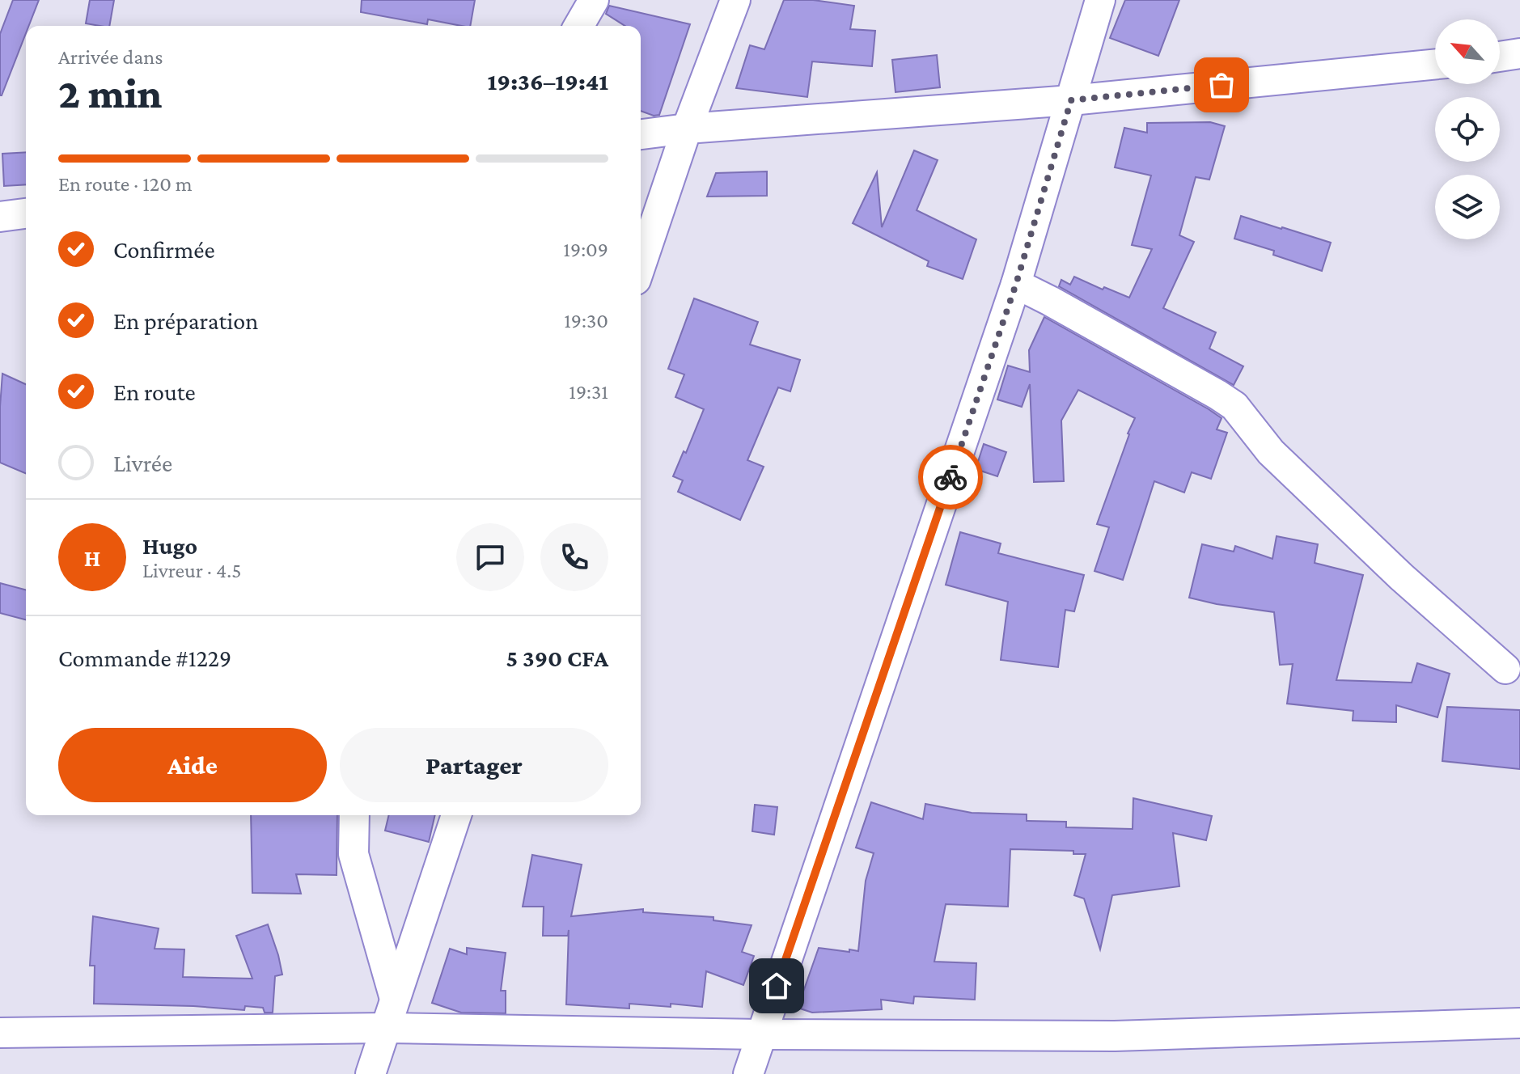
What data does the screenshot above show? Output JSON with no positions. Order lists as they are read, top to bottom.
{
  "north": "top left",
  "page": {
    "heading": ["2 min", "Arrivée dans", "19:36–19:41"],
    "panel": [
      "Hugo",
      "Livreur · 4.5",
      "Commande #1229",
      "5 390 CFA"
    ],
    "bar": "En route · 120 m",
    "list": [
      ["Confirmée", "19:09"],
      ["En préparation", "19:30"],
      ["En route", "19:31"],
      "Livrée"
    ],
    "round": "H",
    "buttons": ["Aide", "Partager"]
  }
}
